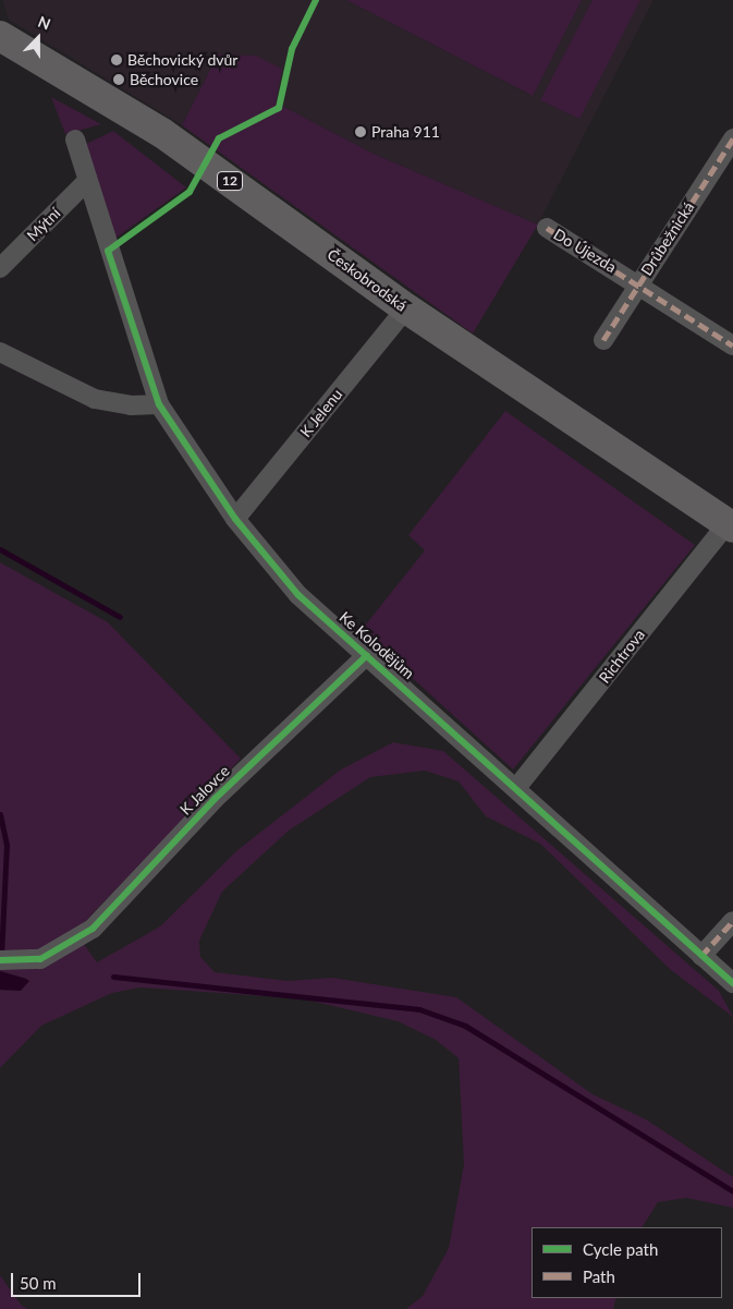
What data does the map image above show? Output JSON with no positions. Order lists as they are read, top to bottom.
{
  "streets": {
    "main road": ["12", "Českobrodská"],
    "street": [
      "Mýtní",
      "Drůbežnická",
      "Do Újezda",
      "K Jelenu",
      "Ke Kolodějům",
      "Richtrova",
      "K Jalovce"
    ]
  },
  "crossings": [
    ["Mýtní", "Ke Kolodějům"],
    ["Drůbežnická", "Do Újezda"],
    ["Českobrodská", "K Jelenu"],
    ["Českobrodská", "Richtrova"],
    ["K Jelenu", "Ke Kolodějům"],
    ["Ke Kolodějům", "Richtrova"],
    ["Ke Kolodějům", "K Jalovce"]
  ],
  "places": ["Běchovický dvůr", "Běchovice", "Praha 911"],
  "legend": ["Cycle path", "Path"],
  "scale_bar": "50 m",
  "north": "top"
}
